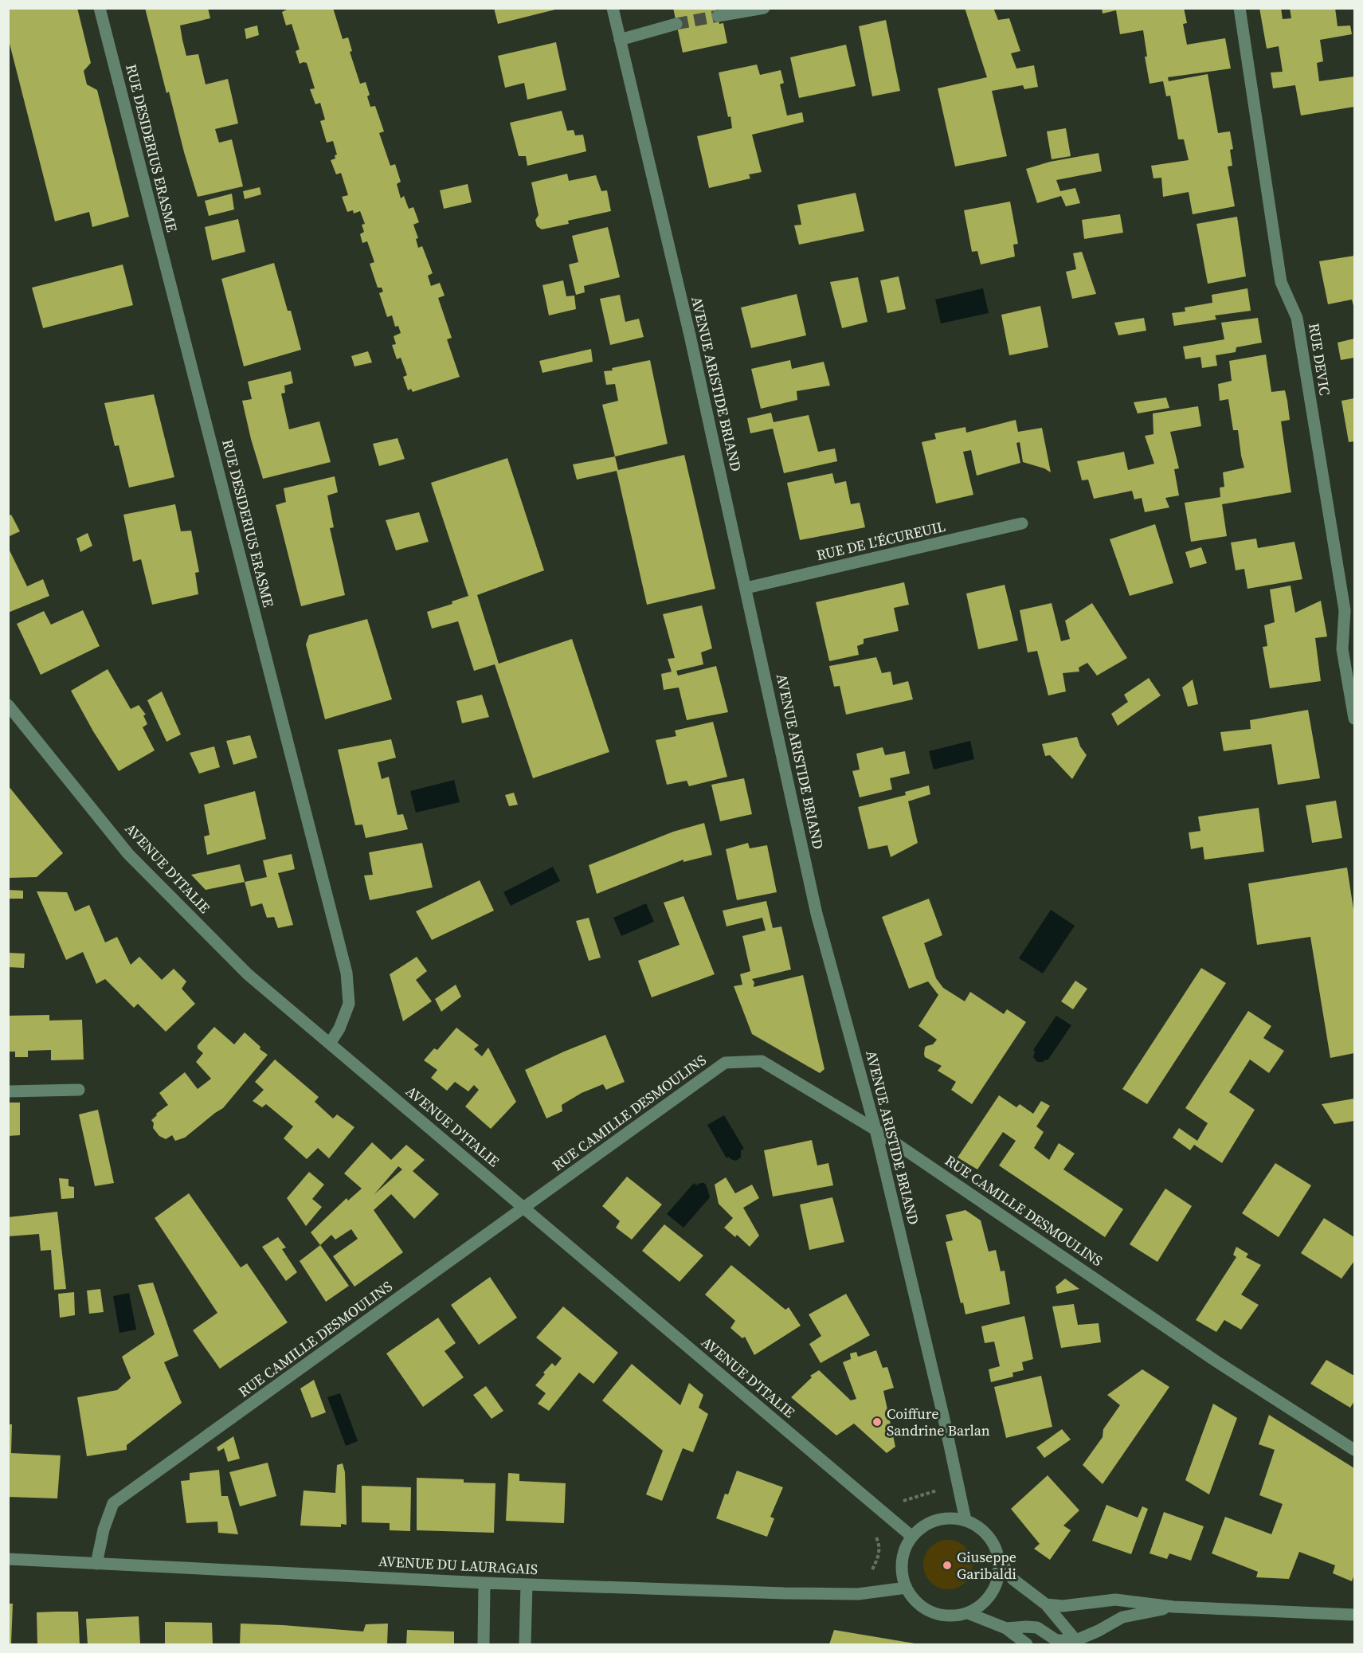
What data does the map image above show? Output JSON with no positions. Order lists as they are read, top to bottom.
{
  "streets": {
    "street": [
      "RUE DESIDERIUS ERASME",
      "RUE DEVIC",
      "AVENUE ARISTIDE BRIAND",
      "RUE DE L'ÉCUREUIL",
      "AVENUE D'ITALIE",
      "RUE CAMILLE DESMOULINS",
      "AVENUE DU LAURAGAIS"
    ]
  },
  "crossings": [
    ["RUE DESIDERIUS ERASME", "AVENUE D'ITALIE"],
    ["AVENUE ARISTIDE BRIAND", "RUE DE L'ÉCUREUIL"],
    ["AVENUE ARISTIDE BRIAND", "AVENUE D'ITALIE"],
    ["AVENUE ARISTIDE BRIAND", "RUE CAMILLE DESMOULINS"],
    ["AVENUE ARISTIDE BRIAND", "AVENUE DU LAURAGAIS"],
    ["AVENUE D'ITALIE", "RUE CAMILLE DESMOULINS"],
    ["AVENUE D'ITALIE", "AVENUE DU LAURAGAIS"],
    ["RUE CAMILLE DESMOULINS", "AVENUE DU LAURAGAIS"]
  ],
  "places": ["Coiffure Sandrine Barlan", "Giuseppe Garibaldi"]
}
